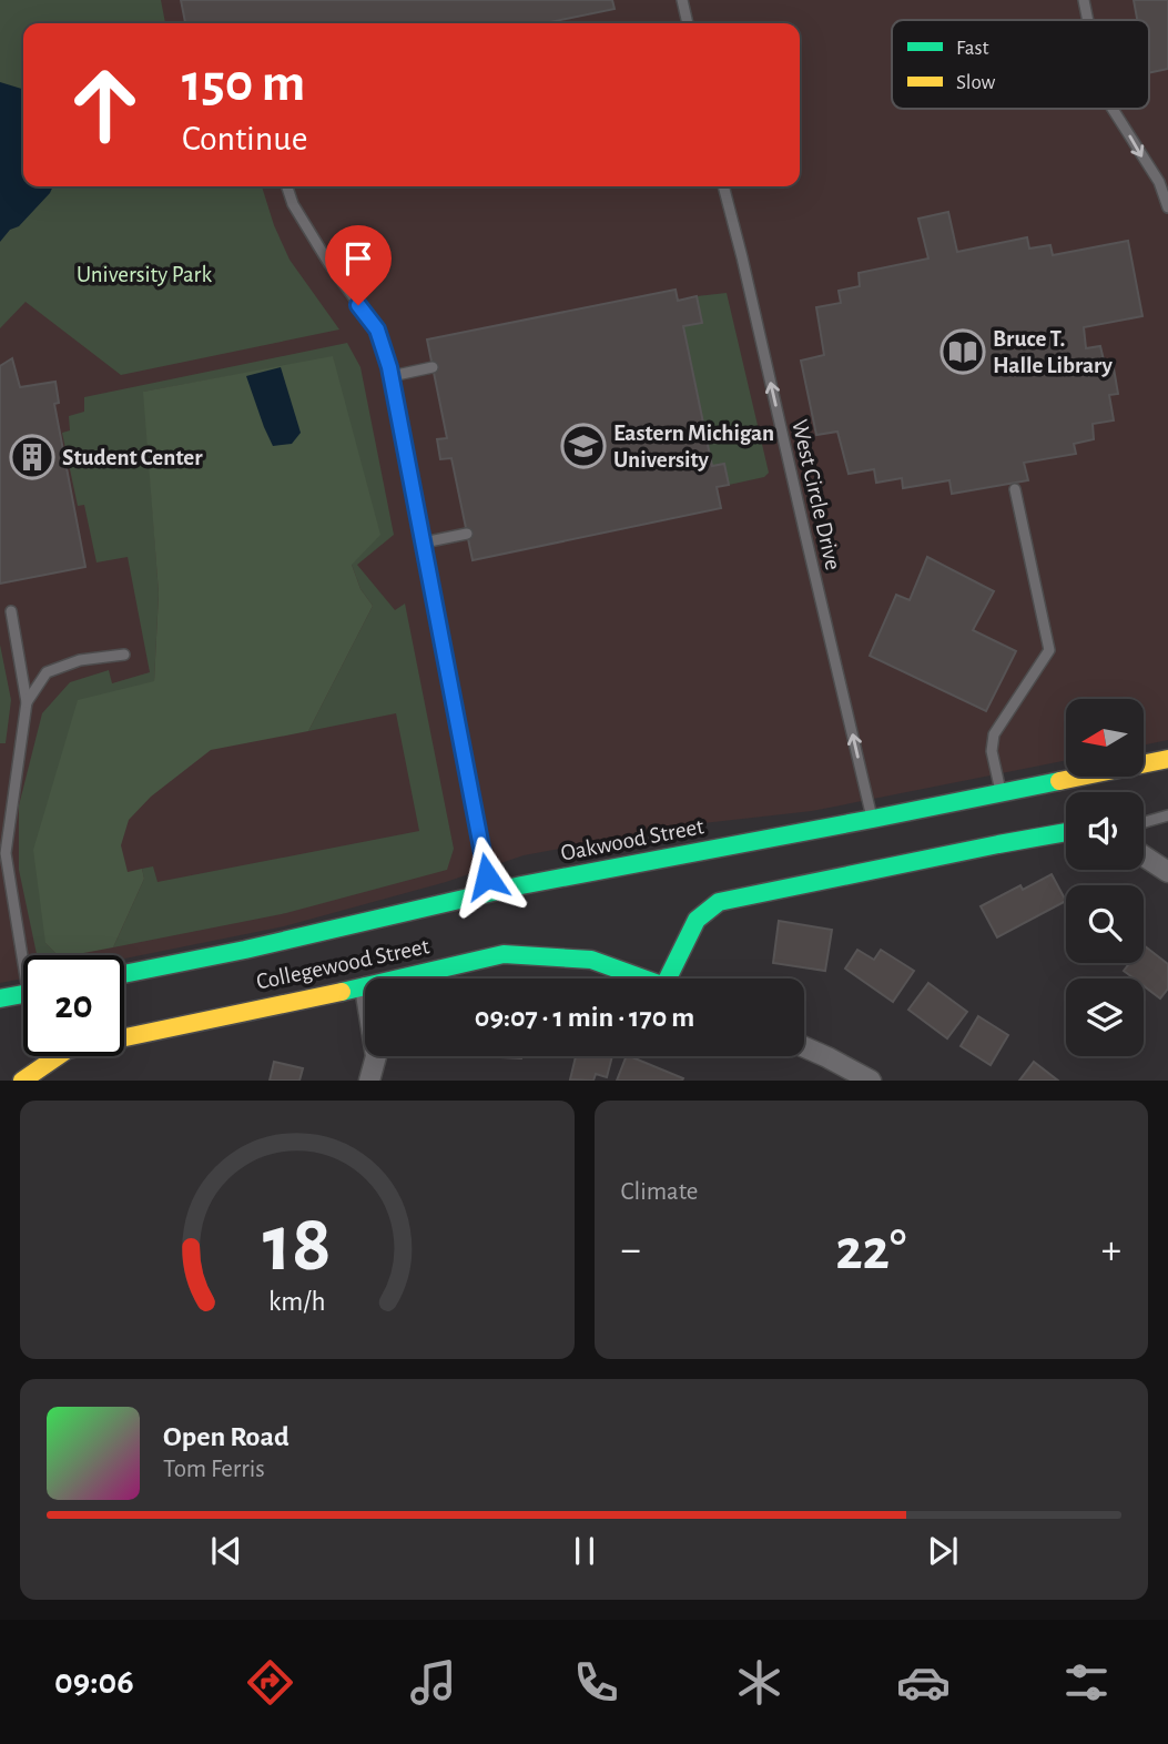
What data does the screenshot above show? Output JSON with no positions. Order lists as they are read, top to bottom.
{
  "streets": {
    "street": ["Oakwood Street", "Collegewood Street"],
    "lane": ["West Circle Drive"]
  },
  "crossings": [
    ["West Circle Drive", "Oakwood Street"]
  ],
  "one_way": ["West Circle Drive"],
  "parks": ["University Park"],
  "places": {
    "library": ["Bruce T. Halle Library"],
    "school or university": ["Eastern Michigan University"],
    "building": ["Student Center"]
  },
  "legend": ["Fast", "Slow"],
  "north": "left",
  "page": {
    "turn": ["150 m", "Continue"],
    "limit": "20",
    "trip": "09:07 · 1 min · 170 m",
    "tile": "Climate",
    "heat": ["−", "22°", "+"],
    "song": ["Open Road", "Tom Ferris"],
    "tabs": "09:06",
    "gauge": ["18", "km/h"]
  }
}
